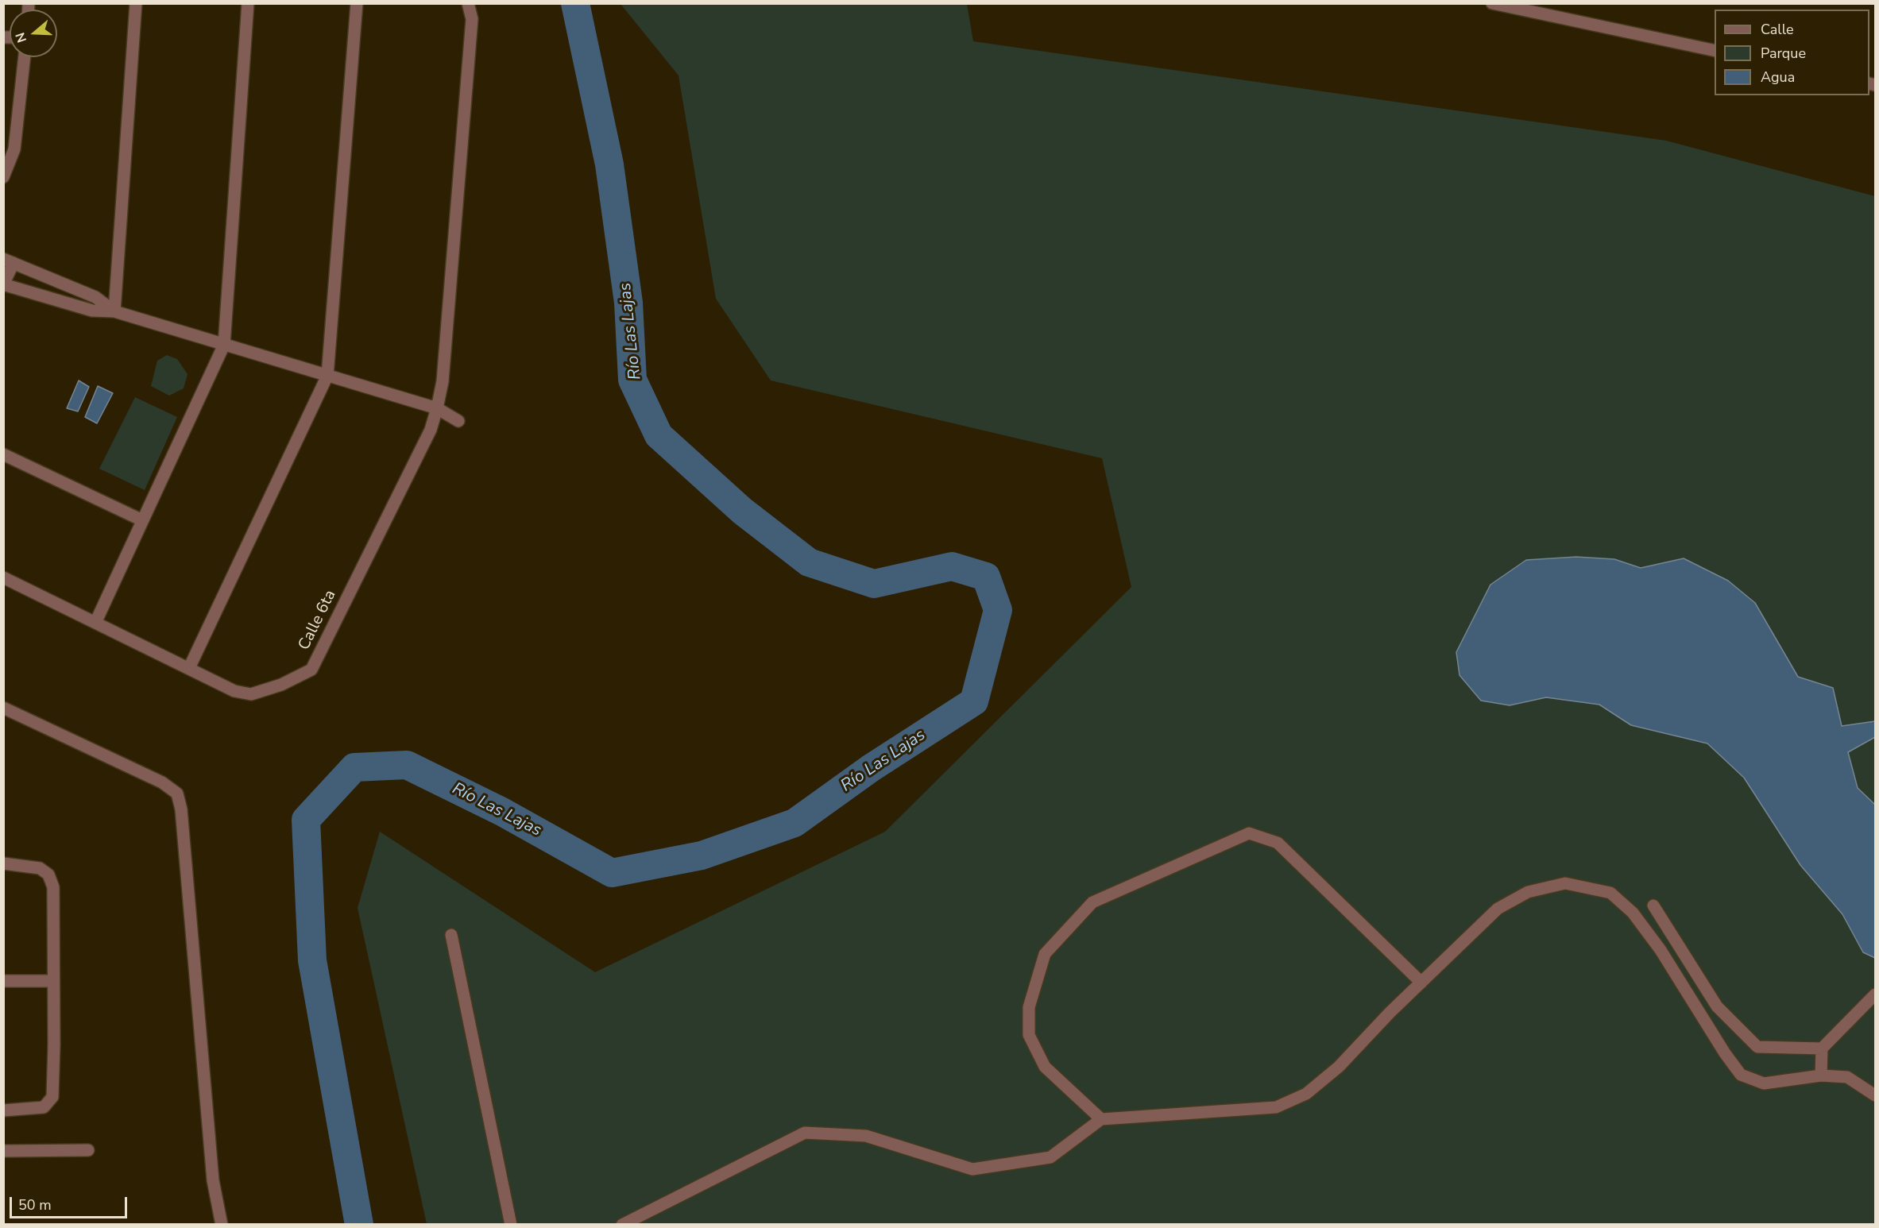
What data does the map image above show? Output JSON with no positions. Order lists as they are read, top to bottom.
{
  "streets": {
    "street": ["Calle 6ta"]
  },
  "water": ["Río Las Lajas"],
  "legend": ["Calle", "Parque", "Agua"],
  "scale_bar": "50 m",
  "north": "left"
}
